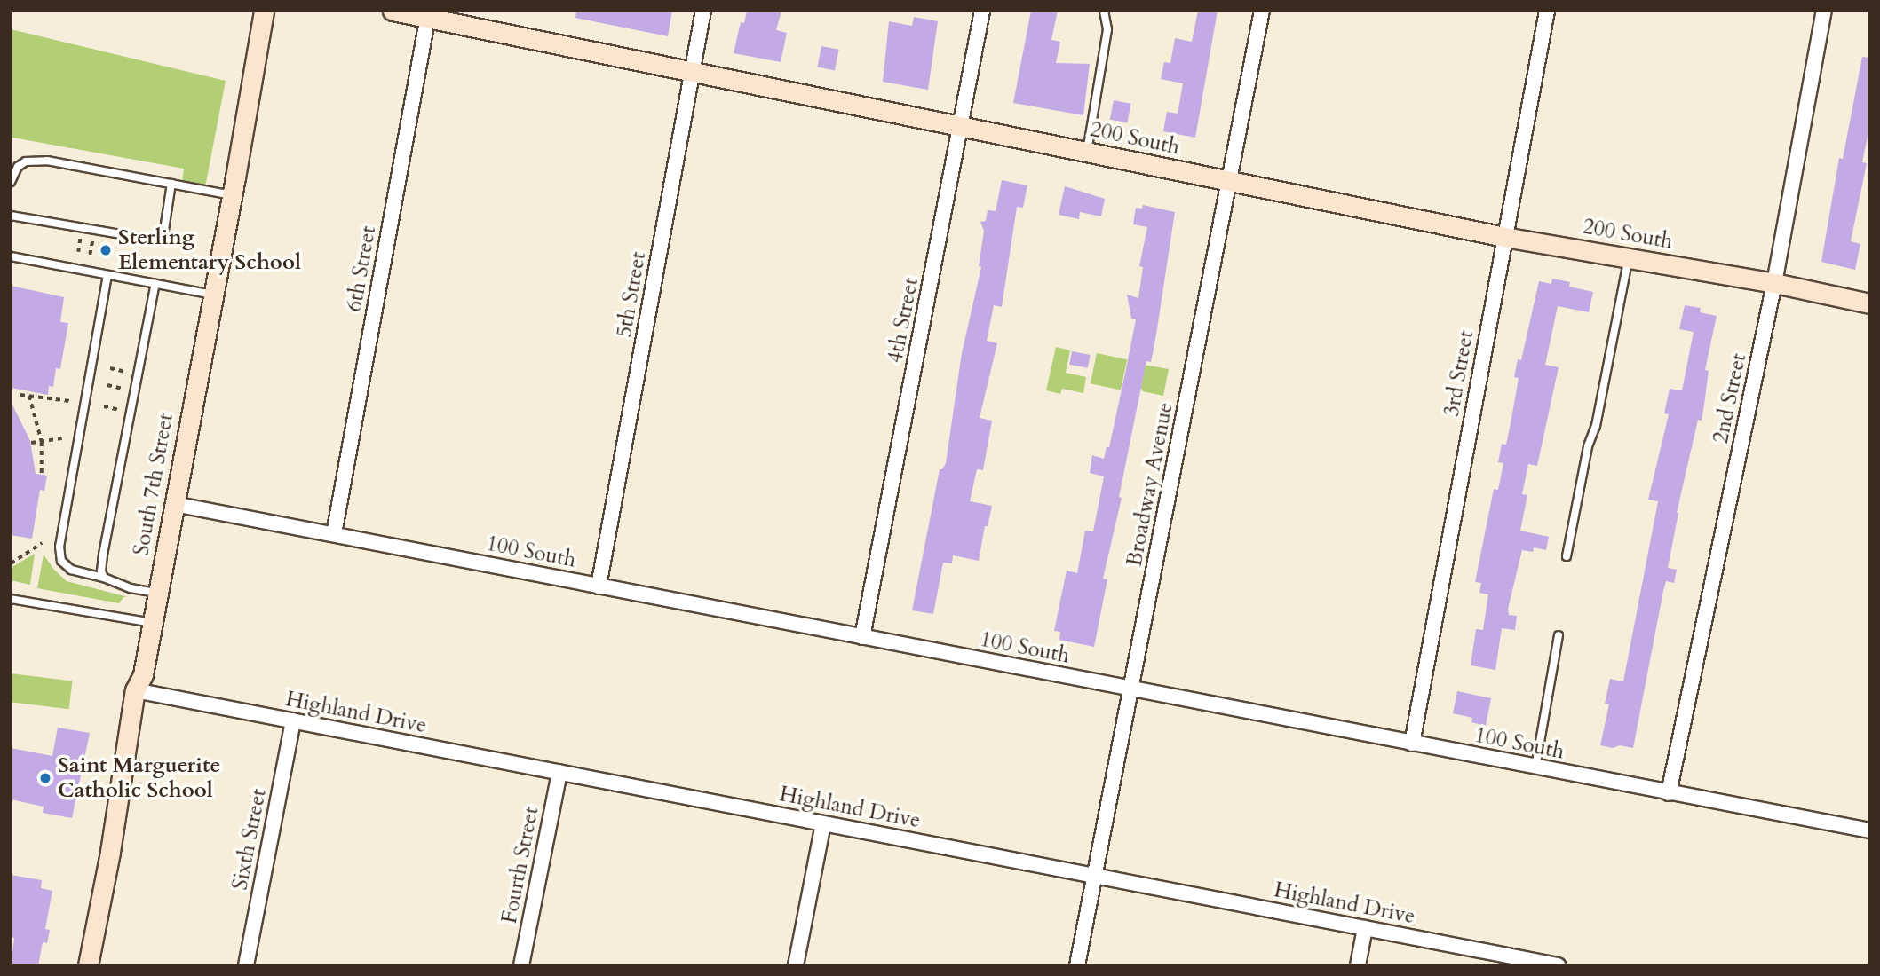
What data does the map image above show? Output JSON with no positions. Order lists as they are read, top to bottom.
{
  "streets": {
    "street": [
      "200 South",
      "6th Street",
      "5th Street",
      "4th Street",
      "3rd Street",
      "2nd Street",
      "South 7th Street",
      "Broadway Avenue",
      "100 South",
      "Highland Drive",
      "Sixth Street",
      "Fourth Street"
    ]
  },
  "crossings": [
    ["200 South", "6th Street"],
    ["200 South", "5th Street"],
    ["200 South", "4th Street"],
    ["200 South", "3rd Street"],
    ["200 South", "2nd Street"],
    ["200 South", "Broadway Avenue"],
    ["6th Street", "100 South"],
    ["5th Street", "100 South"],
    ["4th Street", "100 South"],
    ["3rd Street", "100 South"],
    ["2nd Street", "100 South"],
    ["South 7th Street", "100 South"],
    ["South 7th Street", "Highland Drive"],
    ["Broadway Avenue", "100 South"],
    ["Broadway Avenue", "Highland Drive"],
    ["Highland Drive", "Sixth Street"],
    ["Highland Drive", "Fourth Street"]
  ],
  "places": ["Sterling Elementary School", "Saint Marguerite Catholic School"]
}
